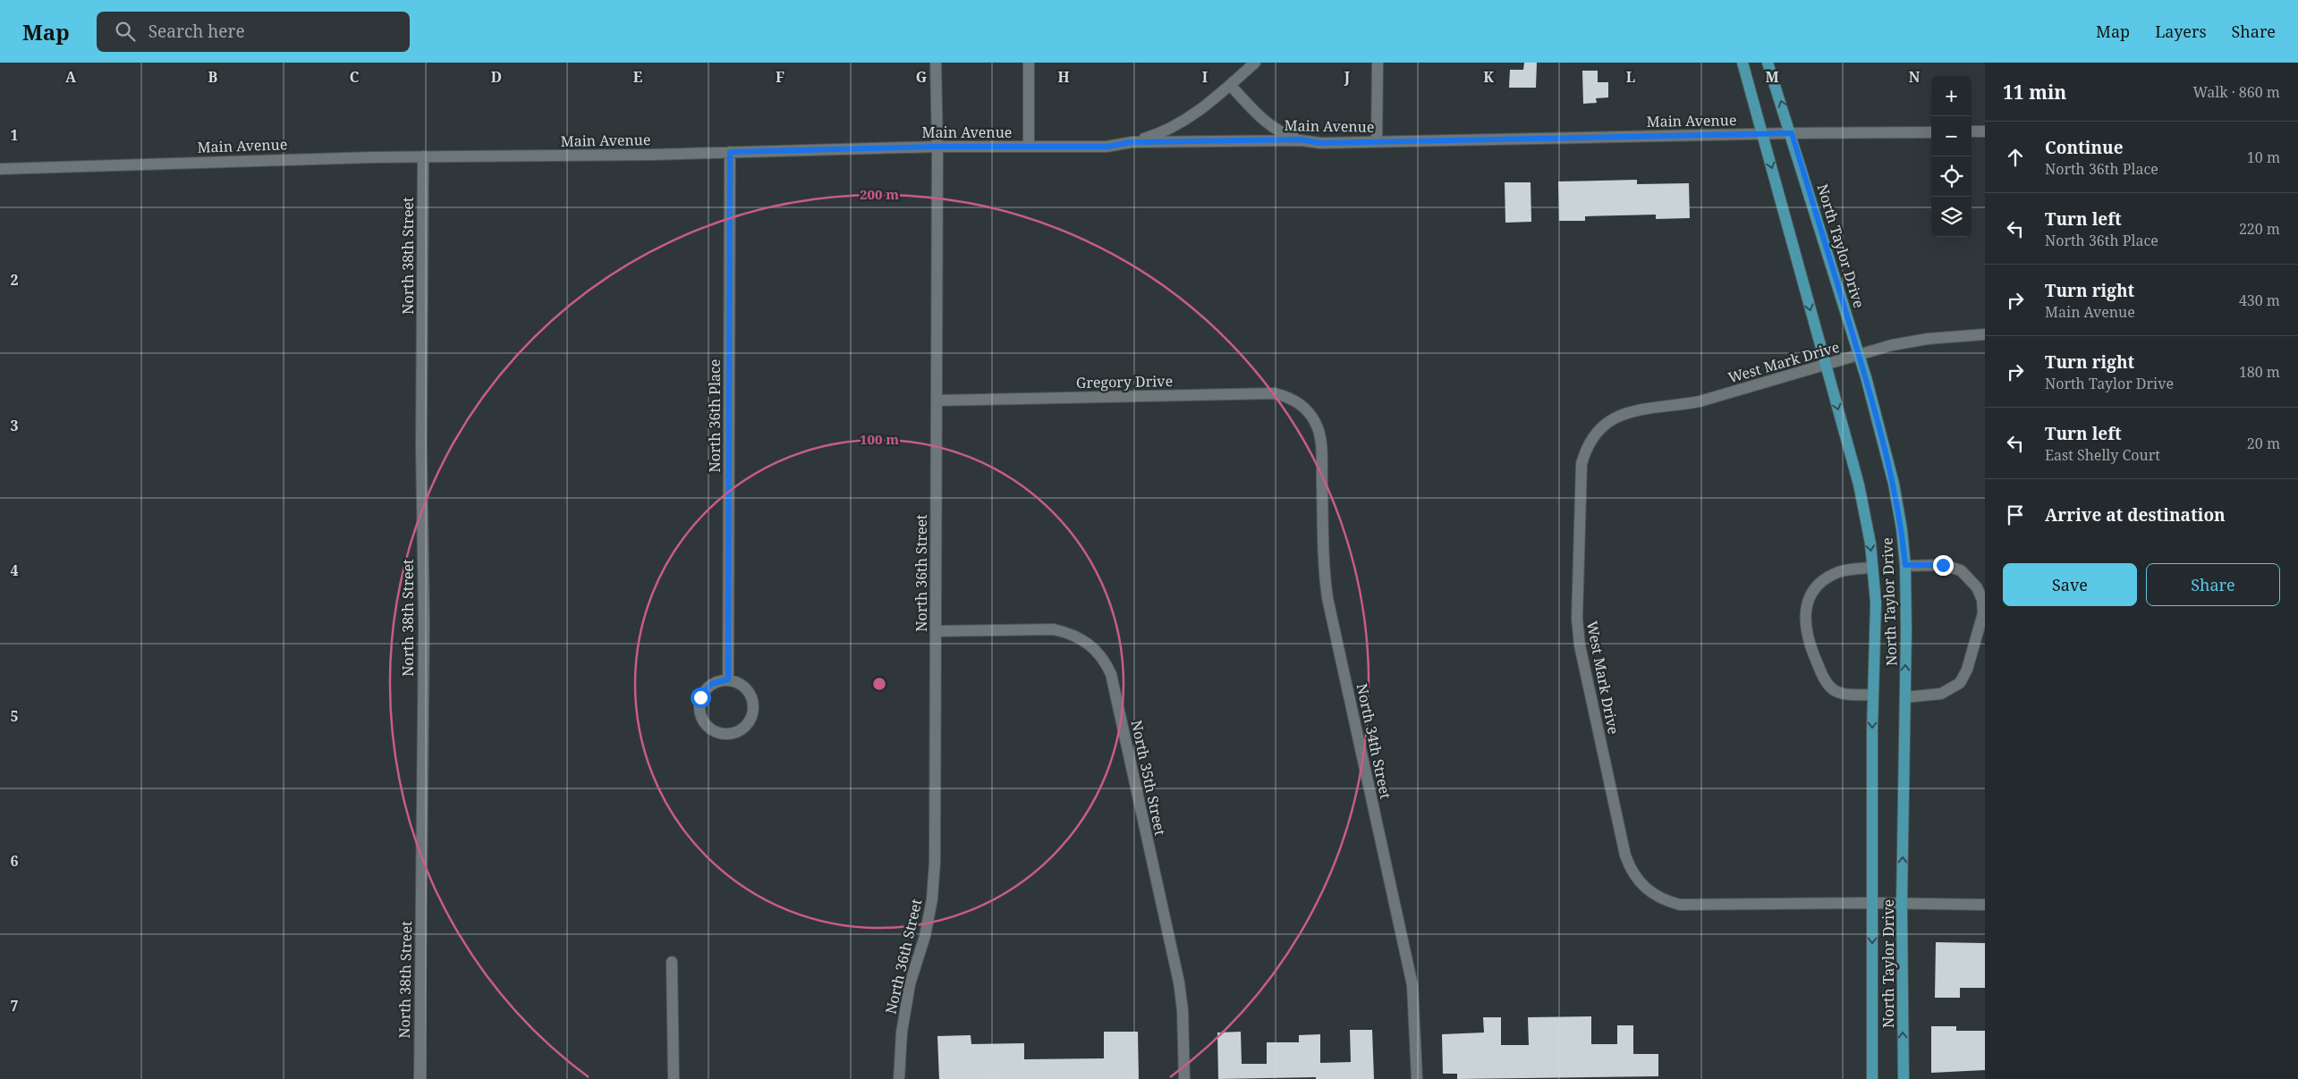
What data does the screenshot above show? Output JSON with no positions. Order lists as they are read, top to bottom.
{
  "streets": {
    "main road": ["North Taylor Drive"],
    "street": [
      "Main Avenue",
      "North 38th Street",
      "West Mark Drive",
      "Gregory Drive",
      "North 36th Place",
      "North 36th Street",
      "North 34th Street",
      "North 35th Street"
    ]
  },
  "crossings": [
    ["Main Avenue", "North Taylor Drive"],
    ["Main Avenue", "North 38th Street"],
    ["Main Avenue", "North 36th Place"],
    ["Main Avenue", "North 36th Street"],
    ["North Taylor Drive", "West Mark Drive"],
    ["Gregory Drive", "North 36th Street"],
    ["Gregory Drive", "North 34th Street"],
    ["North 36th Street", "North 35th Street"]
  ],
  "page": {
    "header": "Map",
    "search": "Search here",
    "nav": ["Map", "Layers", "Share"],
    "heading": ["11 min", "Walk · 860 m"],
    "map_buttons": ["+", "−"],
    "list": [
      ["Continue", "North 36th Place", "10 m"],
      ["Turn left", "North 36th Place", "220 m"],
      ["Turn right", "Main Avenue", "430 m"],
      ["Turn right", "North Taylor Drive", "180 m"],
      ["Turn left", "East Shelly Court", "20 m"],
      "Arrive at destination"
    ],
    "buttons": ["Save", "Share"]
  },
  "grid": {
    "columns": [
      "A",
      "B",
      "C",
      "D",
      "E",
      "F",
      "G",
      "H",
      "I",
      "J",
      "K",
      "L",
      "M",
      "N"
    ],
    "rows": [
      "1",
      "2",
      "3",
      "4",
      "5",
      "6",
      "7"
    ]
  },
  "rings": ["200 m", "100 m"]
}
